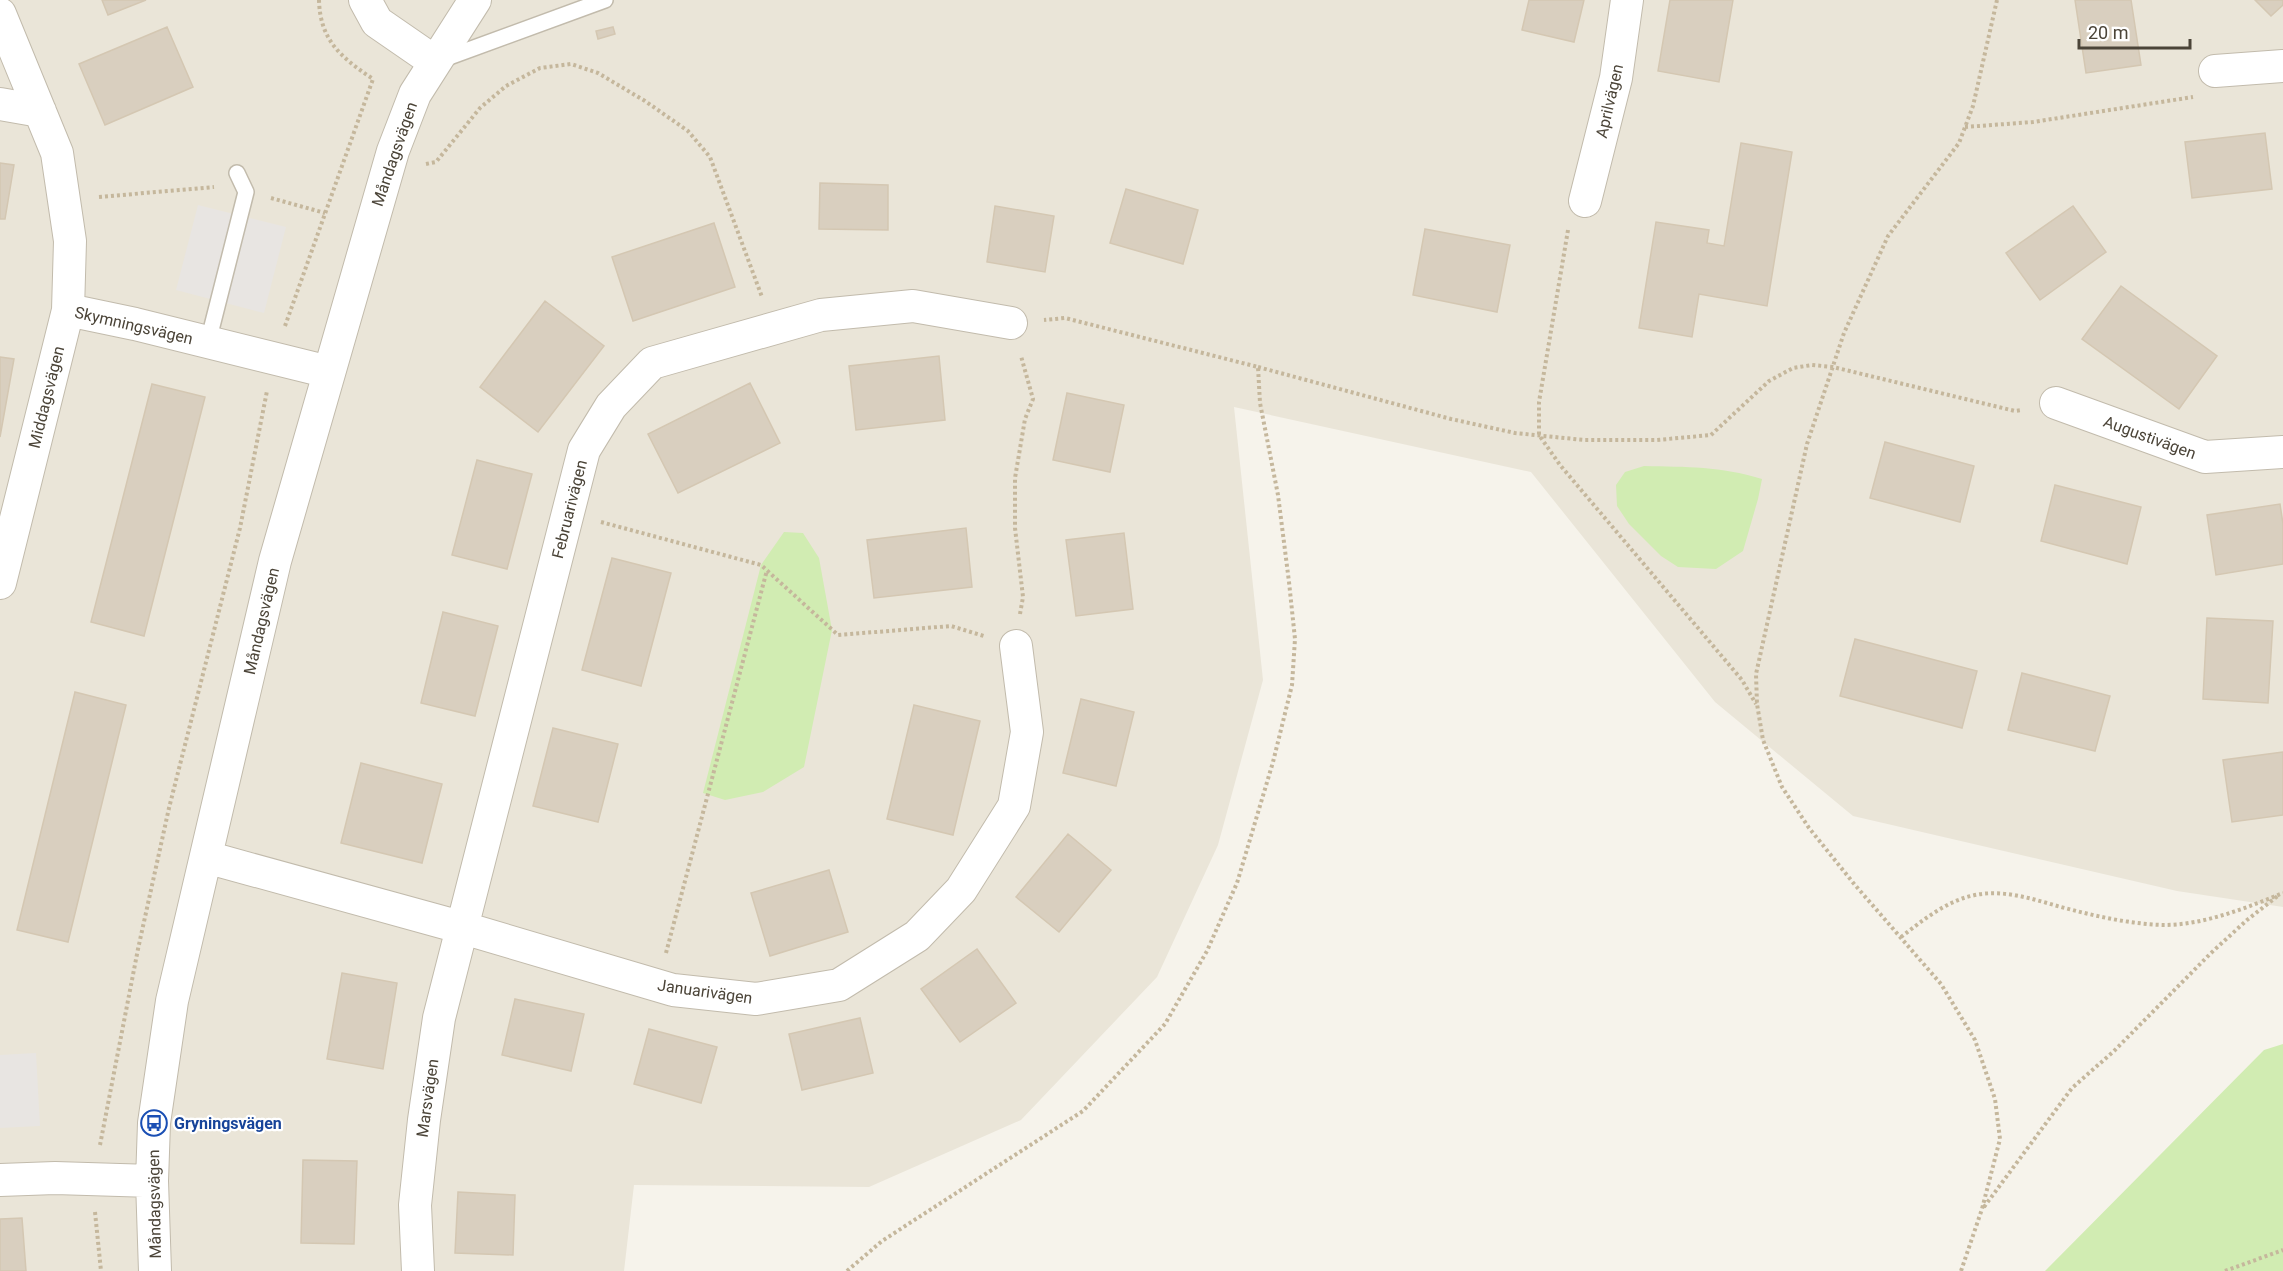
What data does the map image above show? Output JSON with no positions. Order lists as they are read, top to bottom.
{
  "streets": {
    "street": [
      "Aprilvägen",
      "Måndagsvägen",
      "Skymningsvägen",
      "Middagsvägen",
      "Augustivägen",
      "Februarivägen",
      "Januarivägen",
      "Marsvägen"
    ]
  },
  "crossings": [
    ["Måndagsvägen", "Skymningsvägen"],
    ["Måndagsvägen", "Januarivägen"],
    ["Skymningsvägen", "Middagsvägen"],
    ["Februarivägen", "Januarivägen"],
    ["Februarivägen", "Marsvägen"],
    ["Januarivägen", "Marsvägen"]
  ],
  "places": {
    "bus stop": ["Gryningsvägen"]
  },
  "scale_bar": "20 m"
}
